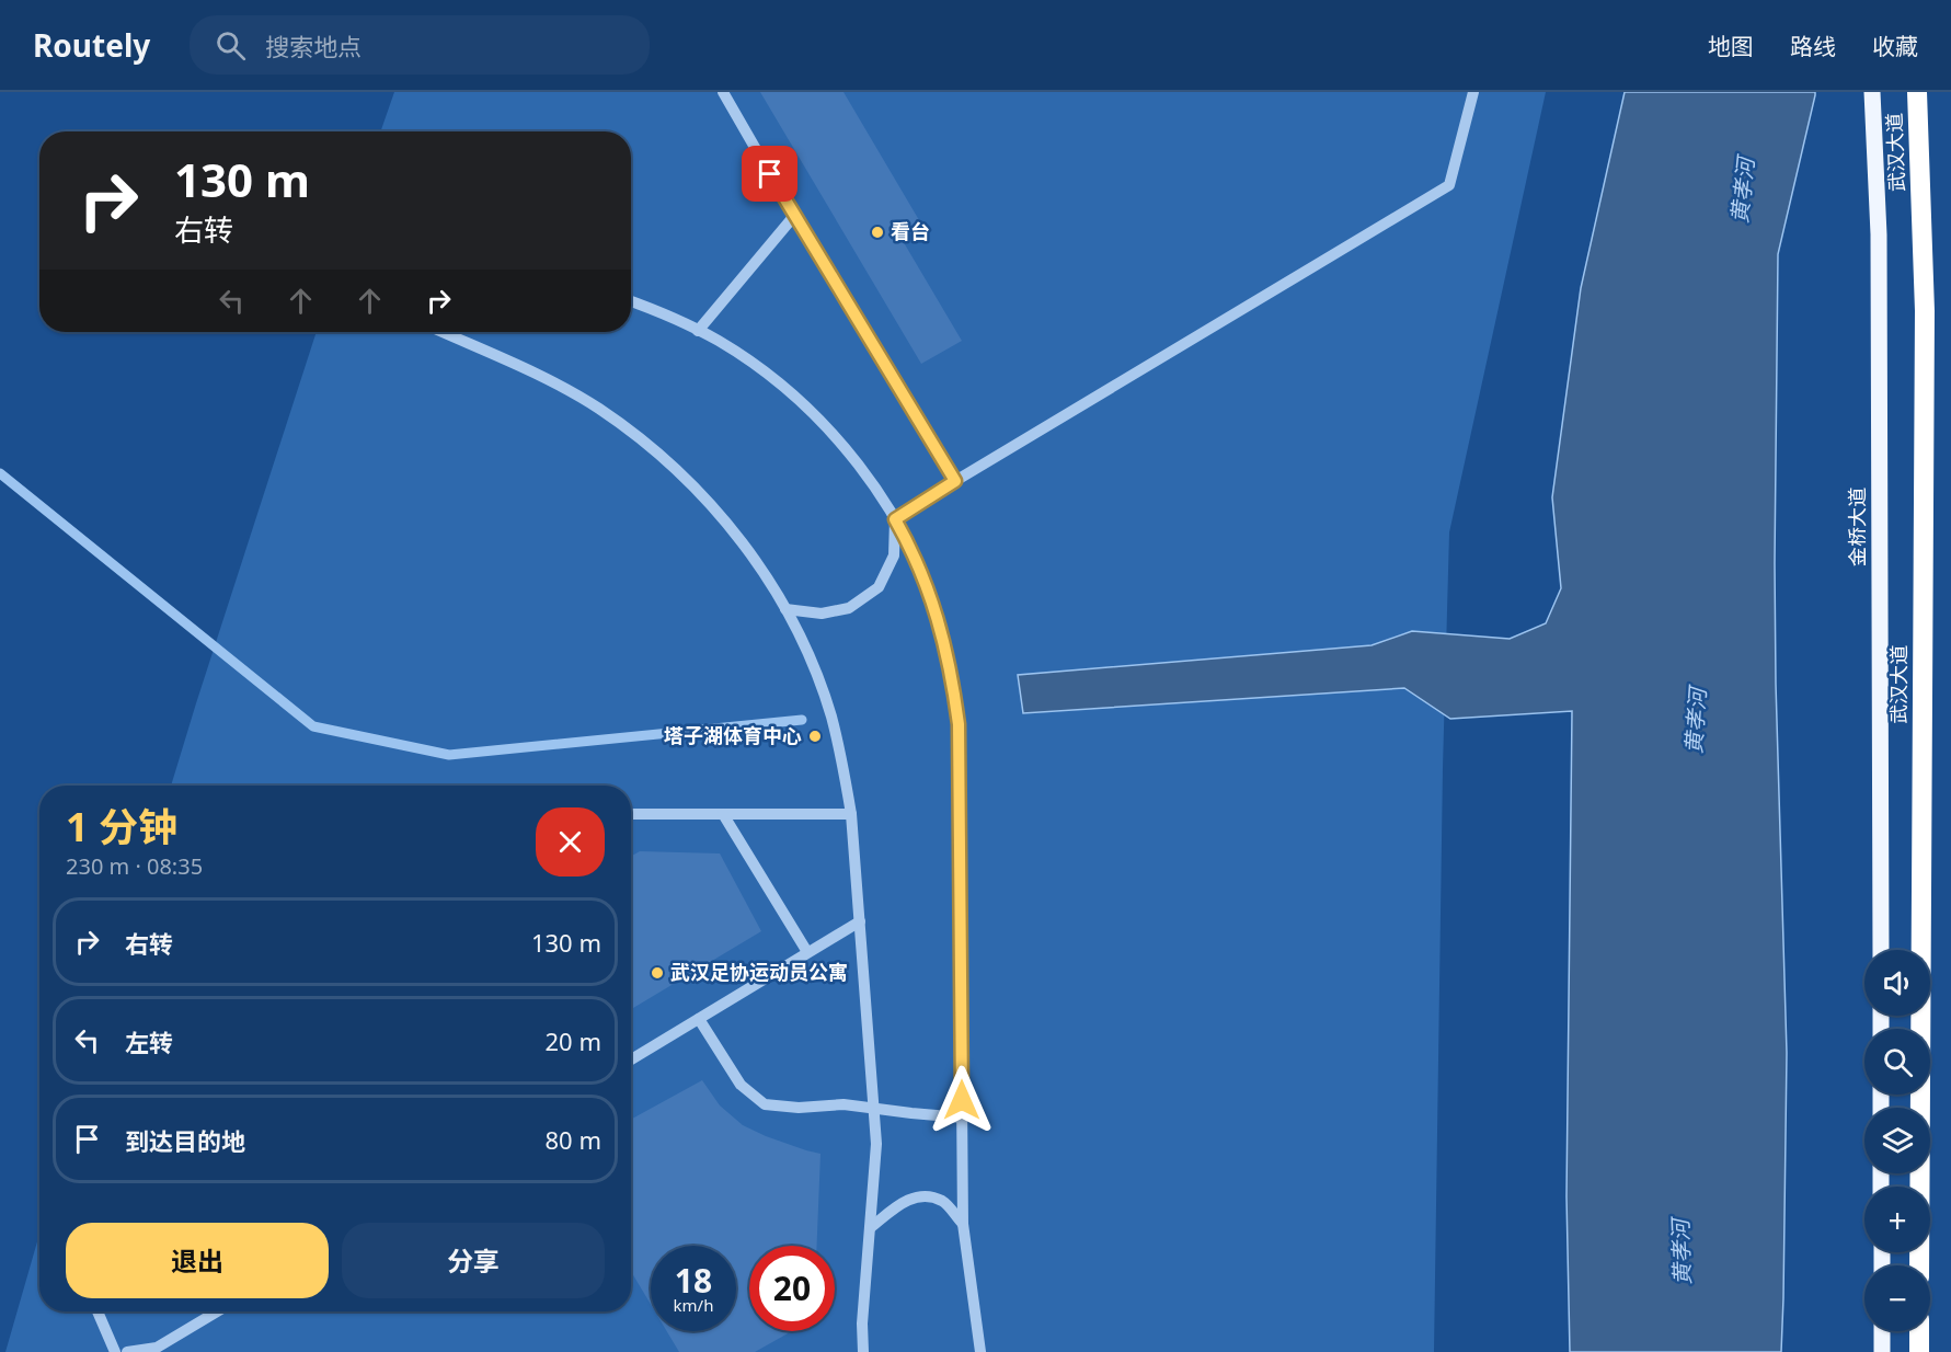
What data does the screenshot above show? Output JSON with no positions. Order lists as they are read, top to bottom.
{
  "streets": {
    "highway": ["武汉大道"],
    "main road": ["金桥大道"]
  },
  "water": ["黄孝河"],
  "places": ["看台", "塔子湖体育中心", "武汉足协运动员公寓"],
  "page": {
    "header": "Routely",
    "search": "搜索地点",
    "nav": ["地图", "路线", "收藏"],
    "turn": ["130 m", "右转"],
    "heading": ["1 分钟", "230 m · 08:35"],
    "list": [
      {
        "name": "右转",
        "value": "130 m"
      },
      {
        "name": "左转",
        "value": "20 m"
      },
      {
        "name": "到达目的地",
        "value": "80 m"
      }
    ],
    "map_buttons": ["+", "−"],
    "buttons": ["退出", "分享"],
    "speed": "18 km/h",
    "limit": "20"
  }
}
